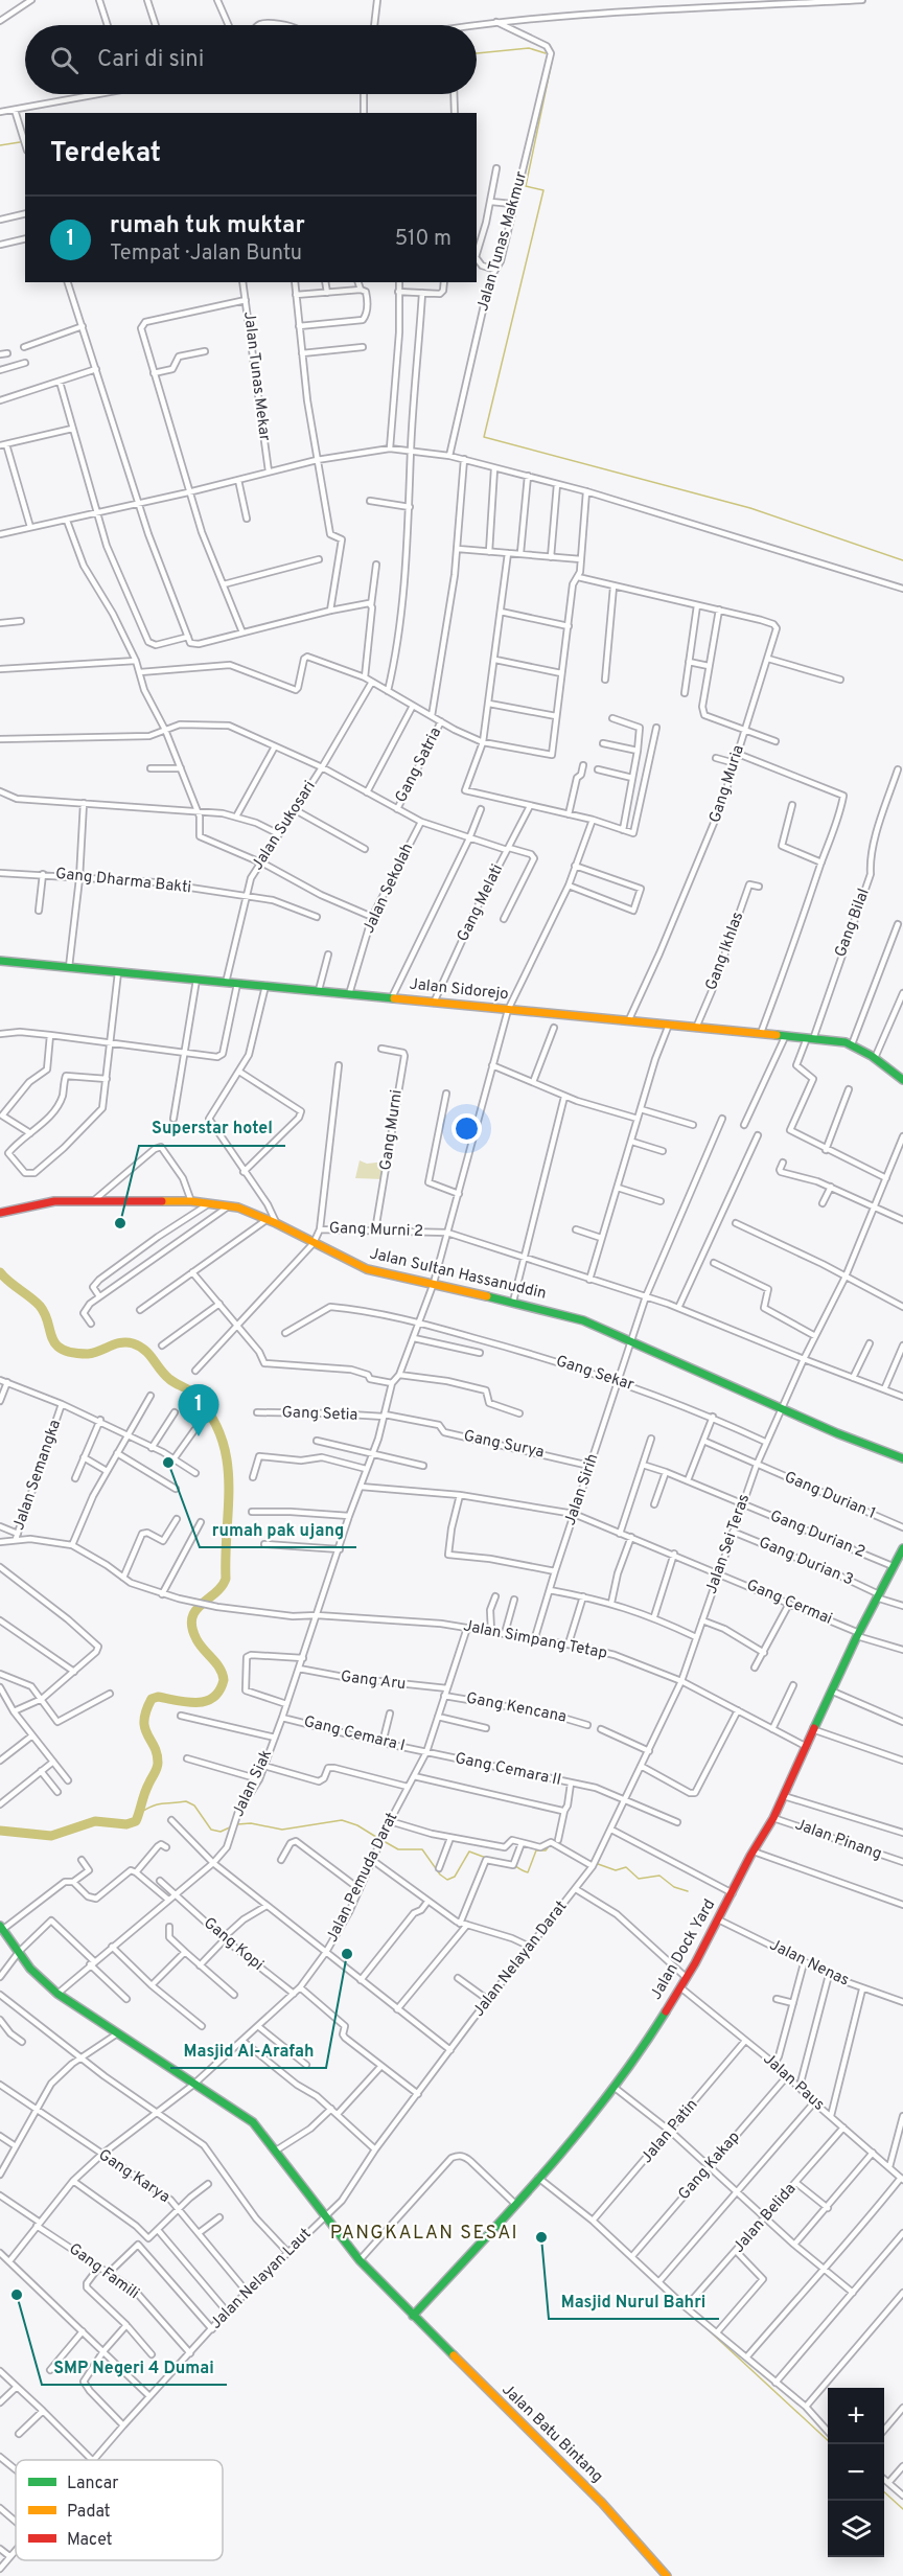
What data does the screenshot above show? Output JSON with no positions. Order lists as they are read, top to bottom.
{
  "streets": {
    "street": [
      "Jalan Tunas Makmur",
      "Jalan Tunas Mekar",
      "Gang Satria",
      "Gang Muria",
      "Jalan Sukosari",
      "Gang Dharma Bakti",
      "Jalan Sekolah",
      "Gang Melati",
      "Gang Bilal",
      "Gang Ikhlas",
      "Jalan Sidorejo",
      "Gang Murni",
      "Gang Murni 2",
      "Jalan Sultan Hassanuddin",
      "Gang Sekar",
      "Gang Setia",
      "Gang Surya",
      "Jalan Semangka",
      "Jalan Sirih",
      "Gang Durian 1",
      "Gang Durian 2",
      "Jalan Sei Teras",
      "Gang Durian 3",
      "Gang Cermai",
      "Jalan Simpang Tetap",
      "Gang Aru",
      "Gang Kencana",
      "Gang Cemara I",
      "Gang Cemara II",
      "Jalan Siak",
      "Jalan Pinang",
      "Jalan Pemuda Darat",
      "Gang Kopi",
      "Jalan Dock Yard",
      "Jalan Nelayan Darat",
      "Jalan Nenas",
      "Jalan Paus",
      "Jalan Patin",
      "Gang Kakap",
      "Gang Karya",
      "Jalan Belida",
      "Gang Famili",
      "Jalan Nelayan Laut",
      "Jalan Batu Bintang"
    ]
  },
  "crossings": [
    ["Gang Muria", "Jalan Sidorejo"],
    ["Jalan Sukosari", "Gang Dharma Bakti"],
    ["Jalan Sukosari", "Jalan Sidorejo"],
    ["Jalan Sekolah", "Jalan Sidorejo"],
    ["Gang Melati", "Jalan Sidorejo"],
    ["Gang Bilal", "Jalan Sidorejo"],
    ["Gang Ikhlas", "Jalan Sidorejo"],
    ["Gang Murni", "Gang Murni 2"],
    ["Gang Murni 2", "Jalan Sultan Hassanuddin"],
    ["Gang Murni 2", "Jalan Sirih"],
    ["Gang Murni 2", "Jalan Sei Teras"],
    ["Jalan Sultan Hassanuddin", "Jalan Sirih"],
    ["Jalan Sultan Hassanuddin", "Jalan Sei Teras"],
    ["Gang Sekar", "Jalan Sirih"],
    ["Gang Sekar", "Jalan Sei Teras"],
    ["Gang Setia", "Gang Surya"],
    ["Gang Setia", "Jalan Siak"],
    ["Gang Surya", "Jalan Sirih"],
    ["Gang Surya", "Jalan Siak"],
    ["Jalan Sirih", "Gang Cermai"],
    ["Jalan Sirih", "Jalan Simpang Tetap"],
    ["Gang Durian 1", "Jalan Sei Teras"],
    ["Gang Durian 2", "Jalan Sei Teras"],
    ["Gang Durian 2", "Jalan Dock Yard"],
    ["Jalan Sei Teras", "Gang Durian 3"],
    ["Jalan Sei Teras", "Gang Cermai"],
    ["Jalan Sei Teras", "Jalan Simpang Tetap"],
    ["Jalan Sei Teras", "Jalan Nelayan Darat"],
    ["Gang Durian 3", "Jalan Dock Yard"],
    ["Gang Cermai", "Jalan Siak"],
    ["Gang Cermai", "Jalan Dock Yard"],
    ["Jalan Simpang Tetap", "Jalan Siak"],
    ["Jalan Simpang Tetap", "Jalan Pemuda Darat"],
    ["Jalan Simpang Tetap", "Jalan Dock Yard"],
    ["Jalan Simpang Tetap", "Jalan Nelayan Darat"],
    ["Gang Aru", "Jalan Siak"],
    ["Gang Aru", "Jalan Pemuda Darat"],
    ["Gang Kencana", "Jalan Pemuda Darat"],
    ["Gang Cemara I", "Gang Cemara II"],
    ["Gang Cemara I", "Jalan Siak"],
    ["Gang Cemara I", "Jalan Pemuda Darat"],
    ["Gang Cemara II", "Jalan Pemuda Darat"],
    ["Gang Cemara II", "Jalan Nelayan Darat"],
    ["Jalan Siak", "Gang Kopi"],
    ["Jalan Siak", "Jalan Batu Bintang"],
    ["Jalan Pinang", "Jalan Dock Yard"],
    ["Jalan Pemuda Darat", "Gang Kopi"],
    ["Jalan Pemuda Darat", "Gang Karya"],
    ["Jalan Pemuda Darat", "Gang Famili"],
    ["Jalan Pemuda Darat", "Jalan Batu Bintang"],
    ["Jalan Dock Yard", "Jalan Nenas"],
    ["Jalan Dock Yard", "Jalan Paus"],
    ["Jalan Dock Yard", "Jalan Batu Bintang"],
    ["Jalan Nelayan Darat", "Jalan Nelayan Laut"],
    ["Jalan Nelayan Darat", "Jalan Batu Bintang"],
    ["Jalan Paus", "Jalan Patin"],
    ["Jalan Paus", "Gang Kakap"],
    ["Jalan Paus", "Jalan Belida"],
    ["Gang Karya", "Jalan Nelayan Laut"],
    ["Gang Famili", "Jalan Nelayan Laut"],
    ["Jalan Nelayan Laut", "Jalan Batu Bintang"]
  ],
  "districts": ["PANGKALAN SESAI"],
  "places": [
    "Superstar hotel",
    "rumah pak ujang",
    "Masjid Al-Arafah",
    "Masjid Nurul Bahri",
    "SMP Negeri 4 Dumai"
  ],
  "legend": ["Lancar", "Padat", "Macet"],
  "page": {
    "search": "Cari di sini",
    "heading": "Terdekat",
    "list": [
      {
        "mark": "1",
        "name": "rumah tuk muktar",
        "note": "Tempat · Jalan Buntu",
        "value": "510 m"
      }
    ],
    "pins": "1",
    "map_buttons": ["+", "−"]
  }
}
